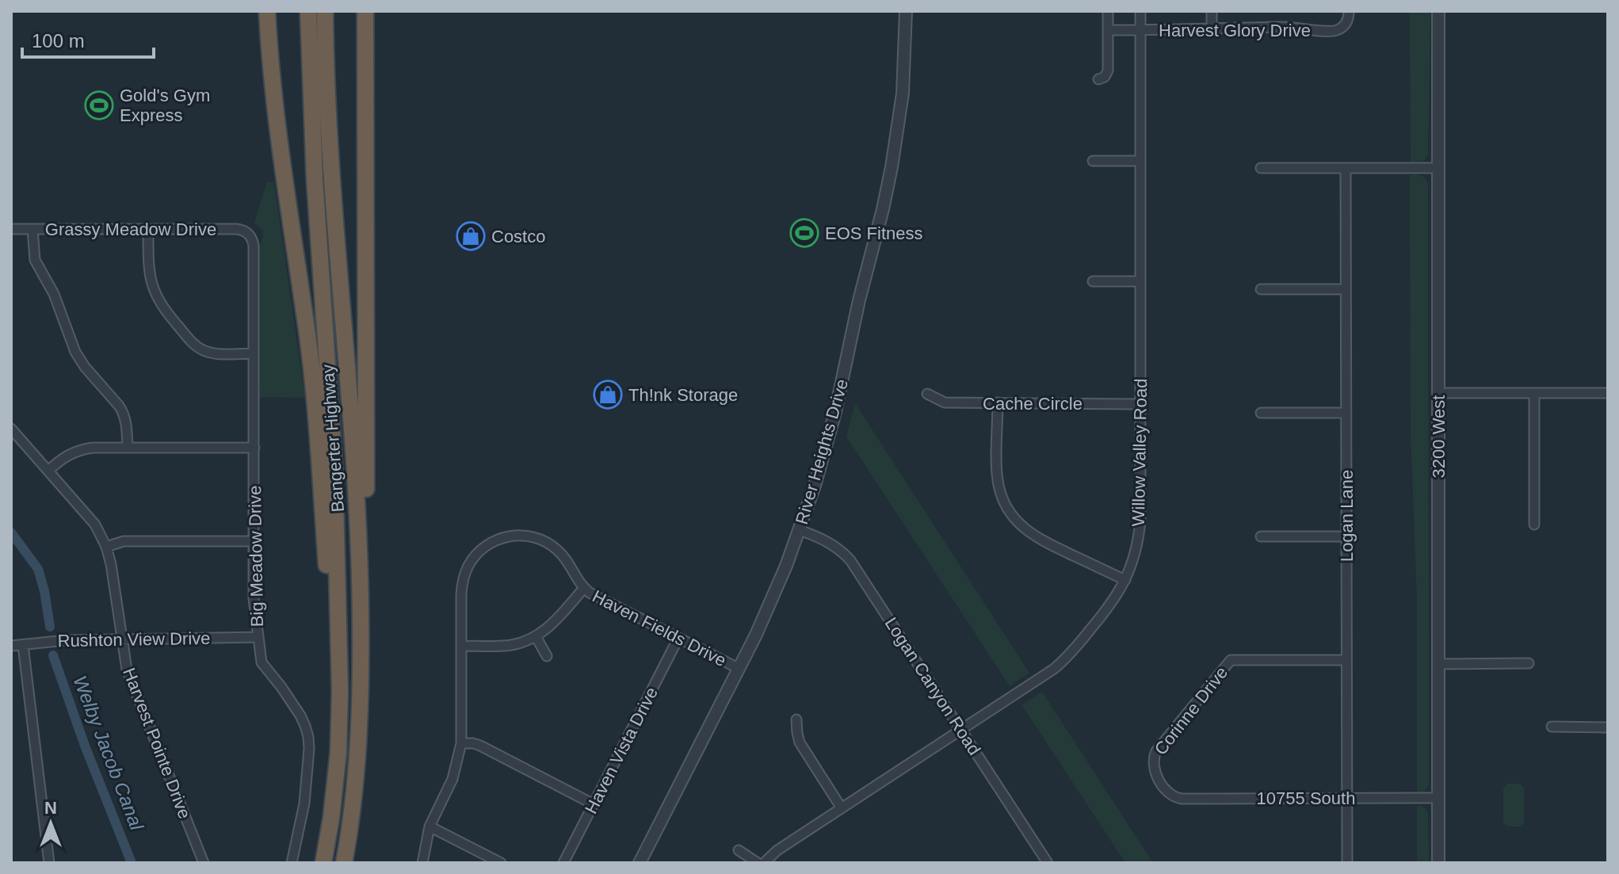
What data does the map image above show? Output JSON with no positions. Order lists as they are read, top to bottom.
{
  "streets": {
    "highway": ["Bangerter Highway"],
    "street": [
      "Harvest Glory Drive",
      "Grassy Meadow Drive",
      "Cache Circle",
      "3200 West",
      "River Heights Drive",
      "Willow Valley Road",
      "Logan Lane",
      "Big Meadow Drive",
      "Haven Fields Drive",
      "Rushton View Drive",
      "Logan Canyon Road",
      "Corinne Drive",
      "Harvest Pointe Drive",
      "Haven Vista Drive",
      "10755 South"
    ]
  },
  "crossings": [
    ["Harvest Glory Drive", "Willow Valley Road"],
    ["Grassy Meadow Drive", "Big Meadow Drive"],
    ["Cache Circle", "Willow Valley Road"],
    ["3200 West", "10755 South"],
    ["River Heights Drive", "Haven Fields Drive"],
    ["River Heights Drive", "Logan Canyon Road"],
    ["Willow Valley Road", "Logan Canyon Road"],
    ["Logan Lane", "Corinne Drive"],
    ["Logan Lane", "10755 South"],
    ["Big Meadow Drive", "Rushton View Drive"],
    ["Haven Fields Drive", "Haven Vista Drive"],
    ["Rushton View Drive", "Harvest Pointe Drive"],
    ["Corinne Drive", "10755 South"]
  ],
  "water": ["Welby Jacob Canal"],
  "places": {
    "sports": ["Gold's Gym Express", "EOS Fitness"],
    "shop": ["Costco", "Th!nk Storage"]
  },
  "scale_bar": "100 m",
  "north": "top"
}
